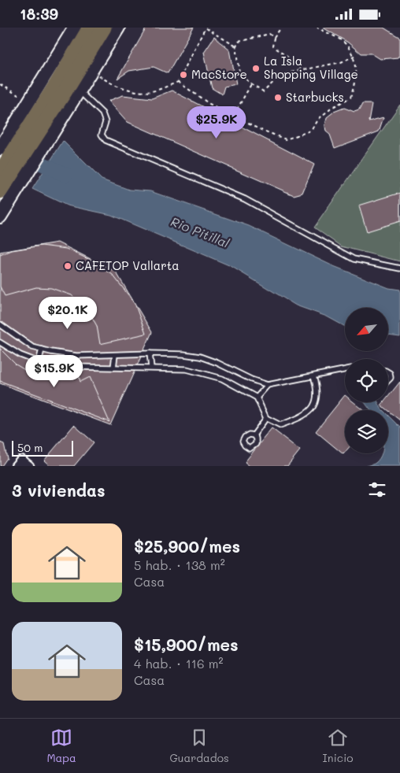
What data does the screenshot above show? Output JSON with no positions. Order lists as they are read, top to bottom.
{
  "water": ["Rio Pitillal"],
  "places": [
    "La Isla Shopping Village",
    "MacStore",
    "Starbucks",
    "CAFETOP Vallarta"
  ],
  "scale_bar": "50 m",
  "north": "bottom left",
  "page": {
    "status": "18:39",
    "price": ["$25.9K", "$20.1K", "$15.9K"],
    "scale": "50 m",
    "heading": "3 viviendas",
    "list": [
      {
        "name": "$25,900/mes",
        "note": "5 hab. · 138 m² · Casa"
      },
      {
        "name": "$15,900/mes",
        "note": "4 hab. · 116 m² · Casa"
      }
    ],
    "tabs": ["Mapa", "Guardados", "Inicio"]
  }
}
